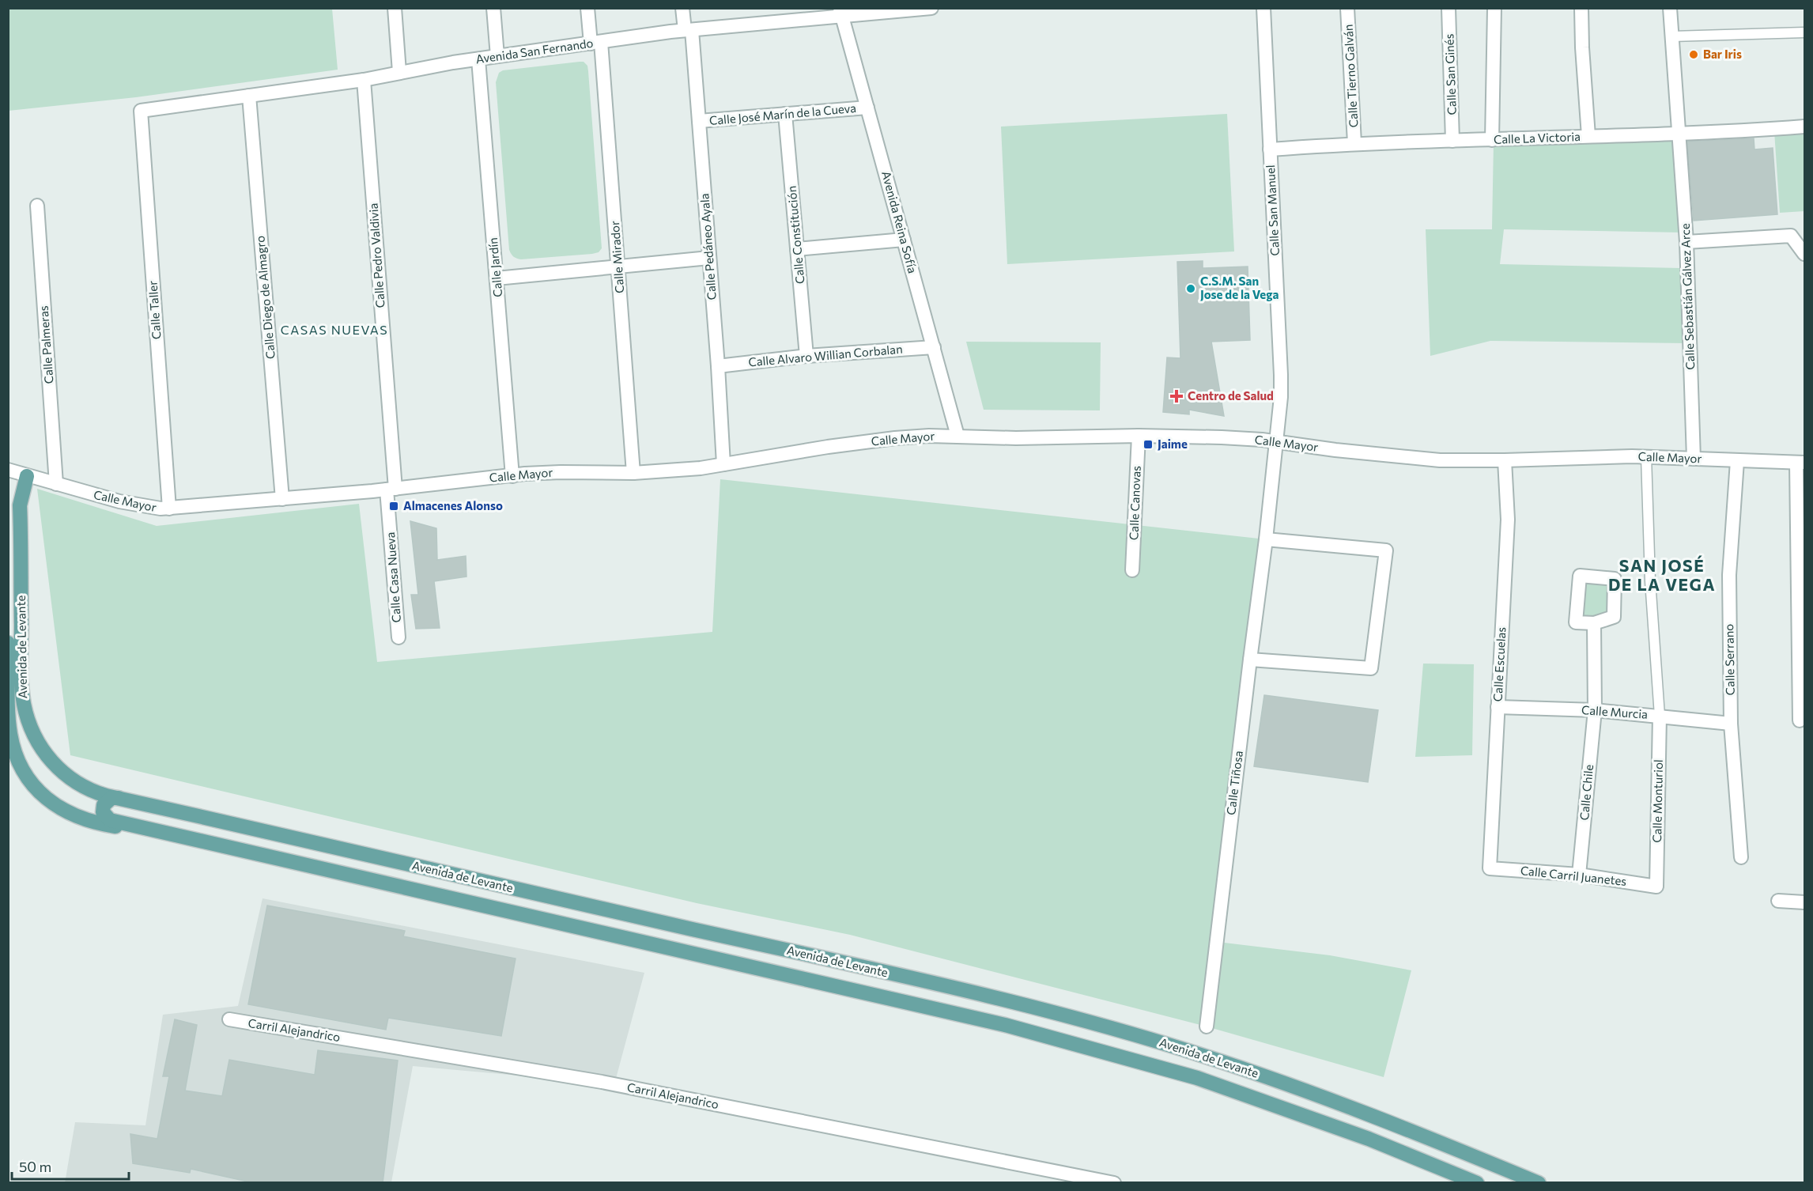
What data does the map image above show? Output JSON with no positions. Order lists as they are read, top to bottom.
{
  "streets": {
    "main road": ["Avenida de Levante"],
    "street": [
      "Avenida San Fernando",
      "Calle San Ginés",
      "Calle Tierno Galván",
      "Calle José Marín de la Cueva",
      "Calle La Victoria",
      "Calle San Manuel",
      "Avenida Reina Sofía",
      "Calle Constitución",
      "Calle Pedáneo Ayala",
      "Calle Pedro Valdivia",
      "Calle Mirador",
      "Calle Jardín",
      "Calle Sebastián Gálvez Arce",
      "Calle Diego de Almagro",
      "Calle Taller",
      "Calle Palmeras",
      "Calle Alvaro Willian Corbalan",
      "Calle Mayor",
      "Calle Canovas",
      "Calle Casa Nueva",
      "Calle Serrano",
      "Calle Escuelas",
      "Calle Murcia",
      "Calle Tiñosa",
      "Calle Chile",
      "Calle Monturiol",
      "Calle Carril Juanetes",
      "Carril Alejandrico"
    ]
  },
  "crossings": [
    ["Avenida San Fernando", "Avenida Reina Sofía"],
    ["Avenida San Fernando", "Calle Pedáneo Ayala"],
    ["Avenida San Fernando", "Calle Pedro Valdivia"],
    ["Avenida San Fernando", "Calle Mirador"],
    ["Avenida San Fernando", "Calle Jardín"],
    ["Avenida San Fernando", "Calle Diego de Almagro"],
    ["Avenida San Fernando", "Calle Taller"],
    ["Calle San Ginés", "Calle La Victoria"],
    ["Calle Tierno Galván", "Calle La Victoria"],
    ["Calle José Marín de la Cueva", "Avenida Reina Sofía"],
    ["Calle José Marín de la Cueva", "Calle Constitución"],
    ["Calle José Marín de la Cueva", "Calle Pedáneo Ayala"],
    ["Calle La Victoria", "Calle San Manuel"],
    ["Calle La Victoria", "Calle Sebastián Gálvez Arce"],
    ["Calle San Manuel", "Calle Mayor"],
    ["Calle San Manuel", "Calle Tiñosa"],
    ["Avenida Reina Sofía", "Calle Alvaro Willian Corbalan"],
    ["Avenida Reina Sofía", "Calle Mayor"],
    ["Calle Constitución", "Calle Alvaro Willian Corbalan"],
    ["Calle Pedáneo Ayala", "Calle Alvaro Willian Corbalan"],
    ["Calle Pedáneo Ayala", "Calle Mayor"],
    ["Calle Pedro Valdivia", "Calle Mayor"],
    ["Calle Pedro Valdivia", "Calle Casa Nueva"],
    ["Calle Mirador", "Calle Mayor"],
    ["Calle Jardín", "Calle Mayor"],
    ["Calle Sebastián Gálvez Arce", "Calle Mayor"],
    ["Calle Diego de Almagro", "Calle Mayor"],
    ["Calle Taller", "Calle Mayor"],
    ["Calle Palmeras", "Calle Mayor"],
    ["Calle Mayor", "Calle Canovas"],
    ["Calle Mayor", "Calle Casa Nueva"],
    ["Calle Mayor", "Avenida de Levante"],
    ["Calle Mayor", "Calle Serrano"],
    ["Calle Mayor", "Calle Escuelas"],
    ["Calle Serrano", "Calle Murcia"],
    ["Calle Escuelas", "Calle Murcia"],
    ["Calle Escuelas", "Calle Carril Juanetes"],
    ["Calle Murcia", "Calle Chile"],
    ["Calle Murcia", "Calle Monturiol"],
    ["Calle Chile", "Calle Carril Juanetes"],
    ["Calle Monturiol", "Calle Carril Juanetes"]
  ],
  "districts": ["CASAS NUEVAS", "SAN JOSÉ DE LA VEGA"],
  "places": {
    "other": ["Bar Iris", "C.S.M. San Jose de la Vega"],
    "health": ["Centro de Salud"],
    "transit": ["Jaime", "Almacenes Alonso"]
  },
  "scale_bar": "50 m"
}
